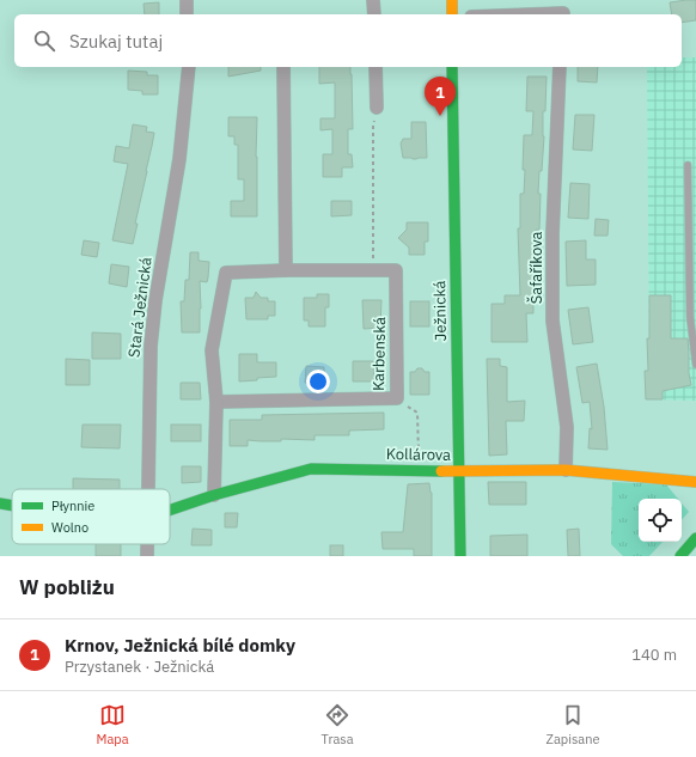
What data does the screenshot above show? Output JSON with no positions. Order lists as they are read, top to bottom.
{
  "streets": {
    "street": [
      "Šafaříkova",
      "Stará Ježnická",
      "Ježnická",
      "Karbenská",
      "Kollárova"
    ]
  },
  "crossings": [
    ["Šafaříkova", "Kollárova"],
    ["Ježnická", "Kollárova"],
    ["Karbenská", "Kollárova"]
  ],
  "legend": ["Płynnie", "Wolno"],
  "page": {
    "search": "Szukaj tutaj",
    "pins": "1",
    "heading": "W pobliżu",
    "list": [
      {
        "mark": "1",
        "name": "Krnov, Ježnická bílé domky",
        "note": "Przystanek · Ježnická",
        "value": "140 m"
      }
    ],
    "nav": ["Mapa", "Trasa", "Zapisane"]
  }
}
